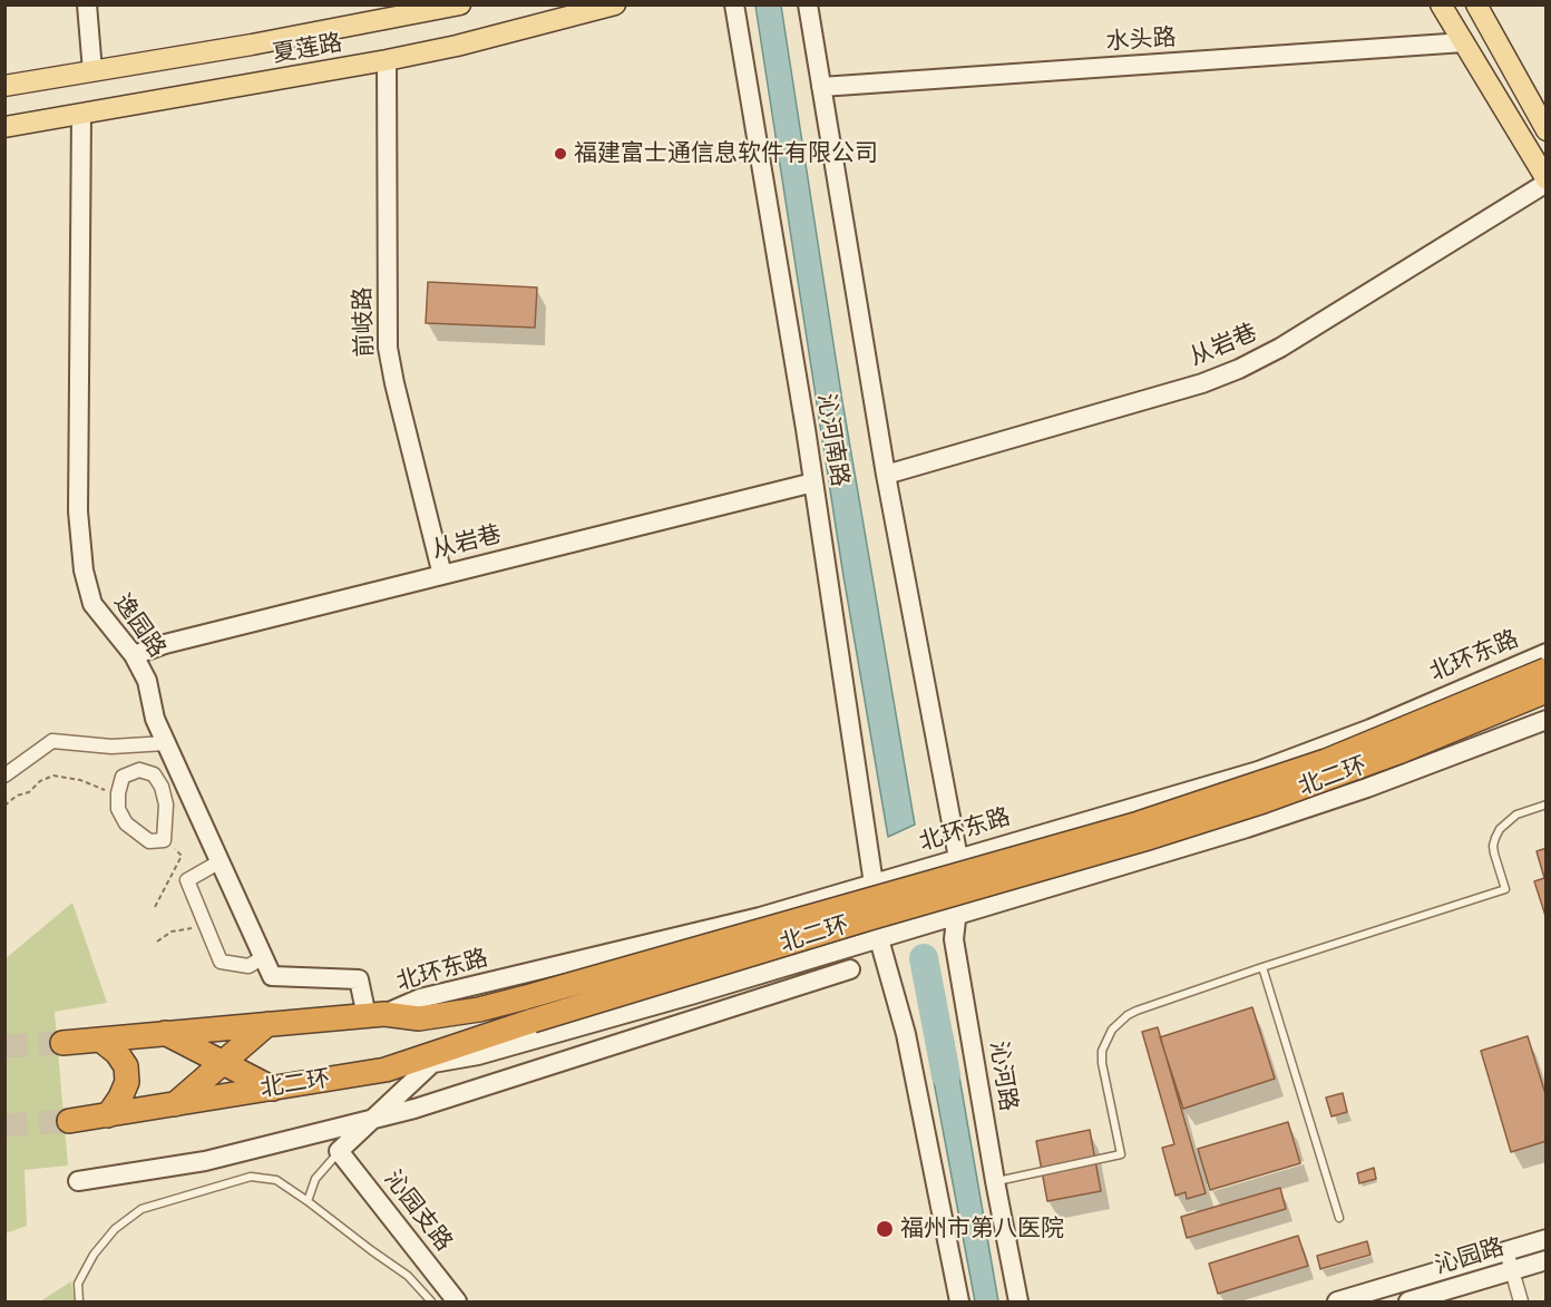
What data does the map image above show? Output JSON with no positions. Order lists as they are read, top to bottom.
{
  "streets": {
    "highway": ["北二环"],
    "main road": [
      "水头路",
      "夏莲路",
      "前岐路",
      "从岩巷",
      "沁河南路",
      "逸园路",
      "北环东路",
      "沁河路",
      "沁园支路",
      "沁园路"
    ]
  },
  "crossings": [
    ["水头路", "沁河南路"],
    ["夏莲路", "前岐路"],
    ["夏莲路", "逸园路"],
    ["前岐路", "从岩巷"],
    ["从岩巷", "沁河南路"],
    ["从岩巷", "逸园路"],
    ["沁河南路", "北环东路"],
    ["沁河南路", "沁河路"],
    ["逸园路", "北环东路"],
    ["逸园路", "北二环"],
    ["北环东路", "北二环"],
    ["北环东路", "沁河路"]
  ],
  "places": ["福建富士通信息软件有限公司", "福州市第八医院"]
}
